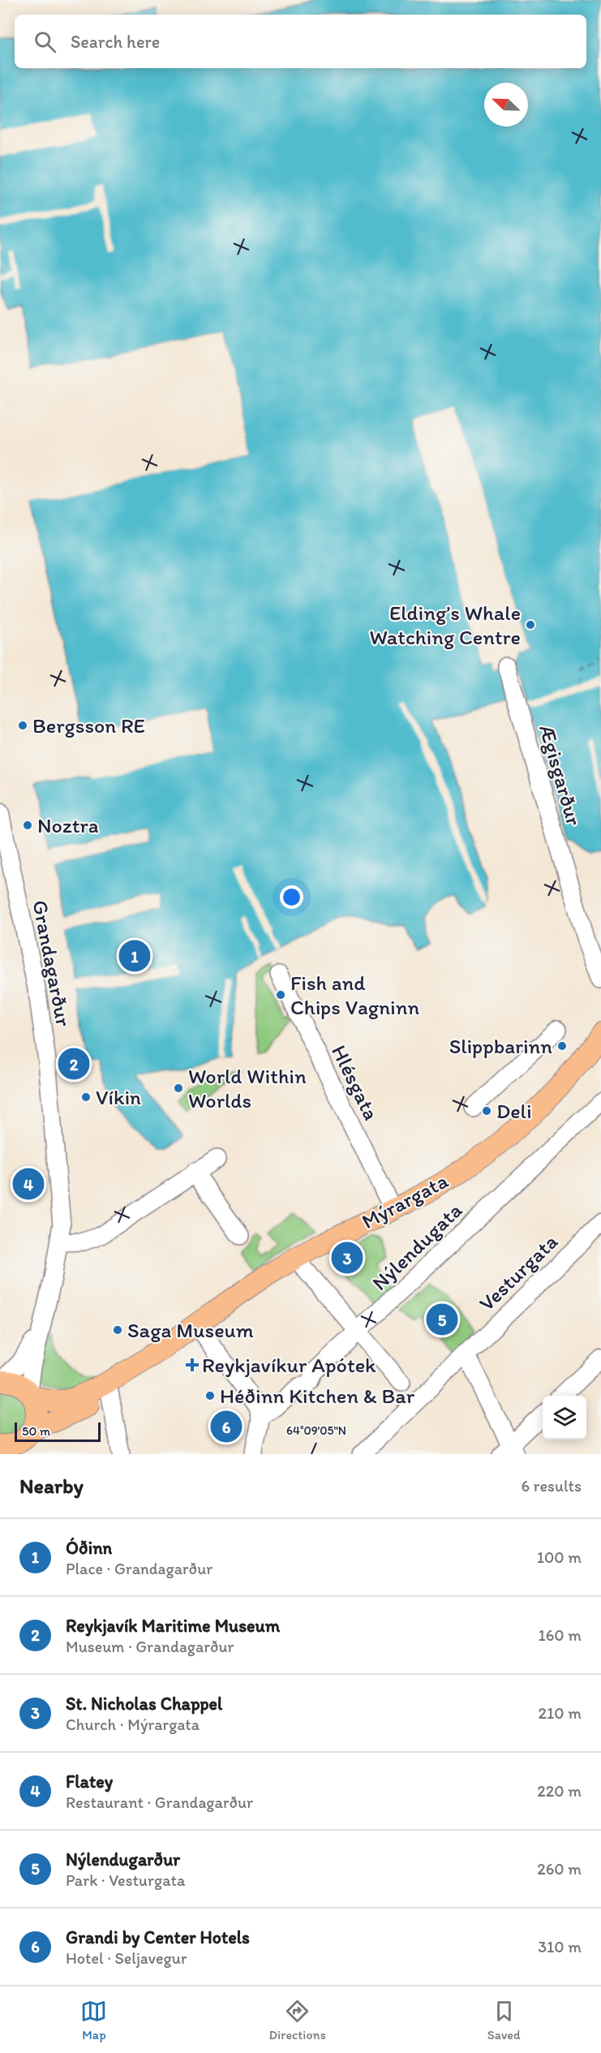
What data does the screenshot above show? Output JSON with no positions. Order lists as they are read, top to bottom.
{
  "streets": {
    "main road": ["Mýrargata"],
    "street": [
      "Ægisgarður",
      "Grandagarður",
      "Hlésgata",
      "Nýlendugata",
      "Vesturgata"
    ]
  },
  "crossings": [
    ["Grandagarður", "Mýrargata"],
    ["Hlésgata", "Mýrargata"]
  ],
  "places": {
    "other": [
      "Elding’s Whale Watching Centre",
      "Bergsson RE",
      "Noztra",
      "Fish and Chips Vagninn",
      "Slippbarinn",
      "World Within Worlds",
      "Víkin",
      "Deli",
      "Saga Museum",
      "Héðinn Kitchen & Bar"
    ],
    "health": ["Reykjavíkur Apótek"]
  },
  "scale_bar": "50 m",
  "north": "top left",
  "page": {
    "search": "Search here",
    "pins": [
      "1",
      "2",
      "4",
      "3",
      "5",
      "6"
    ],
    "scale": "50 m",
    "heading": ["Nearby", "6 results"],
    "list": [
      {
        "mark": "1",
        "name": "Óðinn",
        "note": "Place · Grandagarður",
        "value": "100 m"
      },
      {
        "mark": "2",
        "name": "Reykjavík Maritime Museum",
        "note": "Museum · Grandagarður",
        "value": "160 m"
      },
      {
        "mark": "3",
        "name": "St. Nicholas Chappel",
        "note": "Church · Mýrargata",
        "value": "210 m"
      },
      {
        "mark": "4",
        "name": "Flatey",
        "note": "Restaurant · Grandagarður",
        "value": "220 m"
      },
      {
        "mark": "5",
        "name": "Nýlendugarður",
        "note": "Park · Vesturgata",
        "value": "260 m"
      },
      {
        "mark": "6",
        "name": "Grandi by Center Hotels",
        "note": "Hotel · Seljavegur",
        "value": "310 m"
      }
    ],
    "nav": ["Map", "Directions", "Saved"]
  },
  "coordinates": ["64°09'05\"N"]
}
